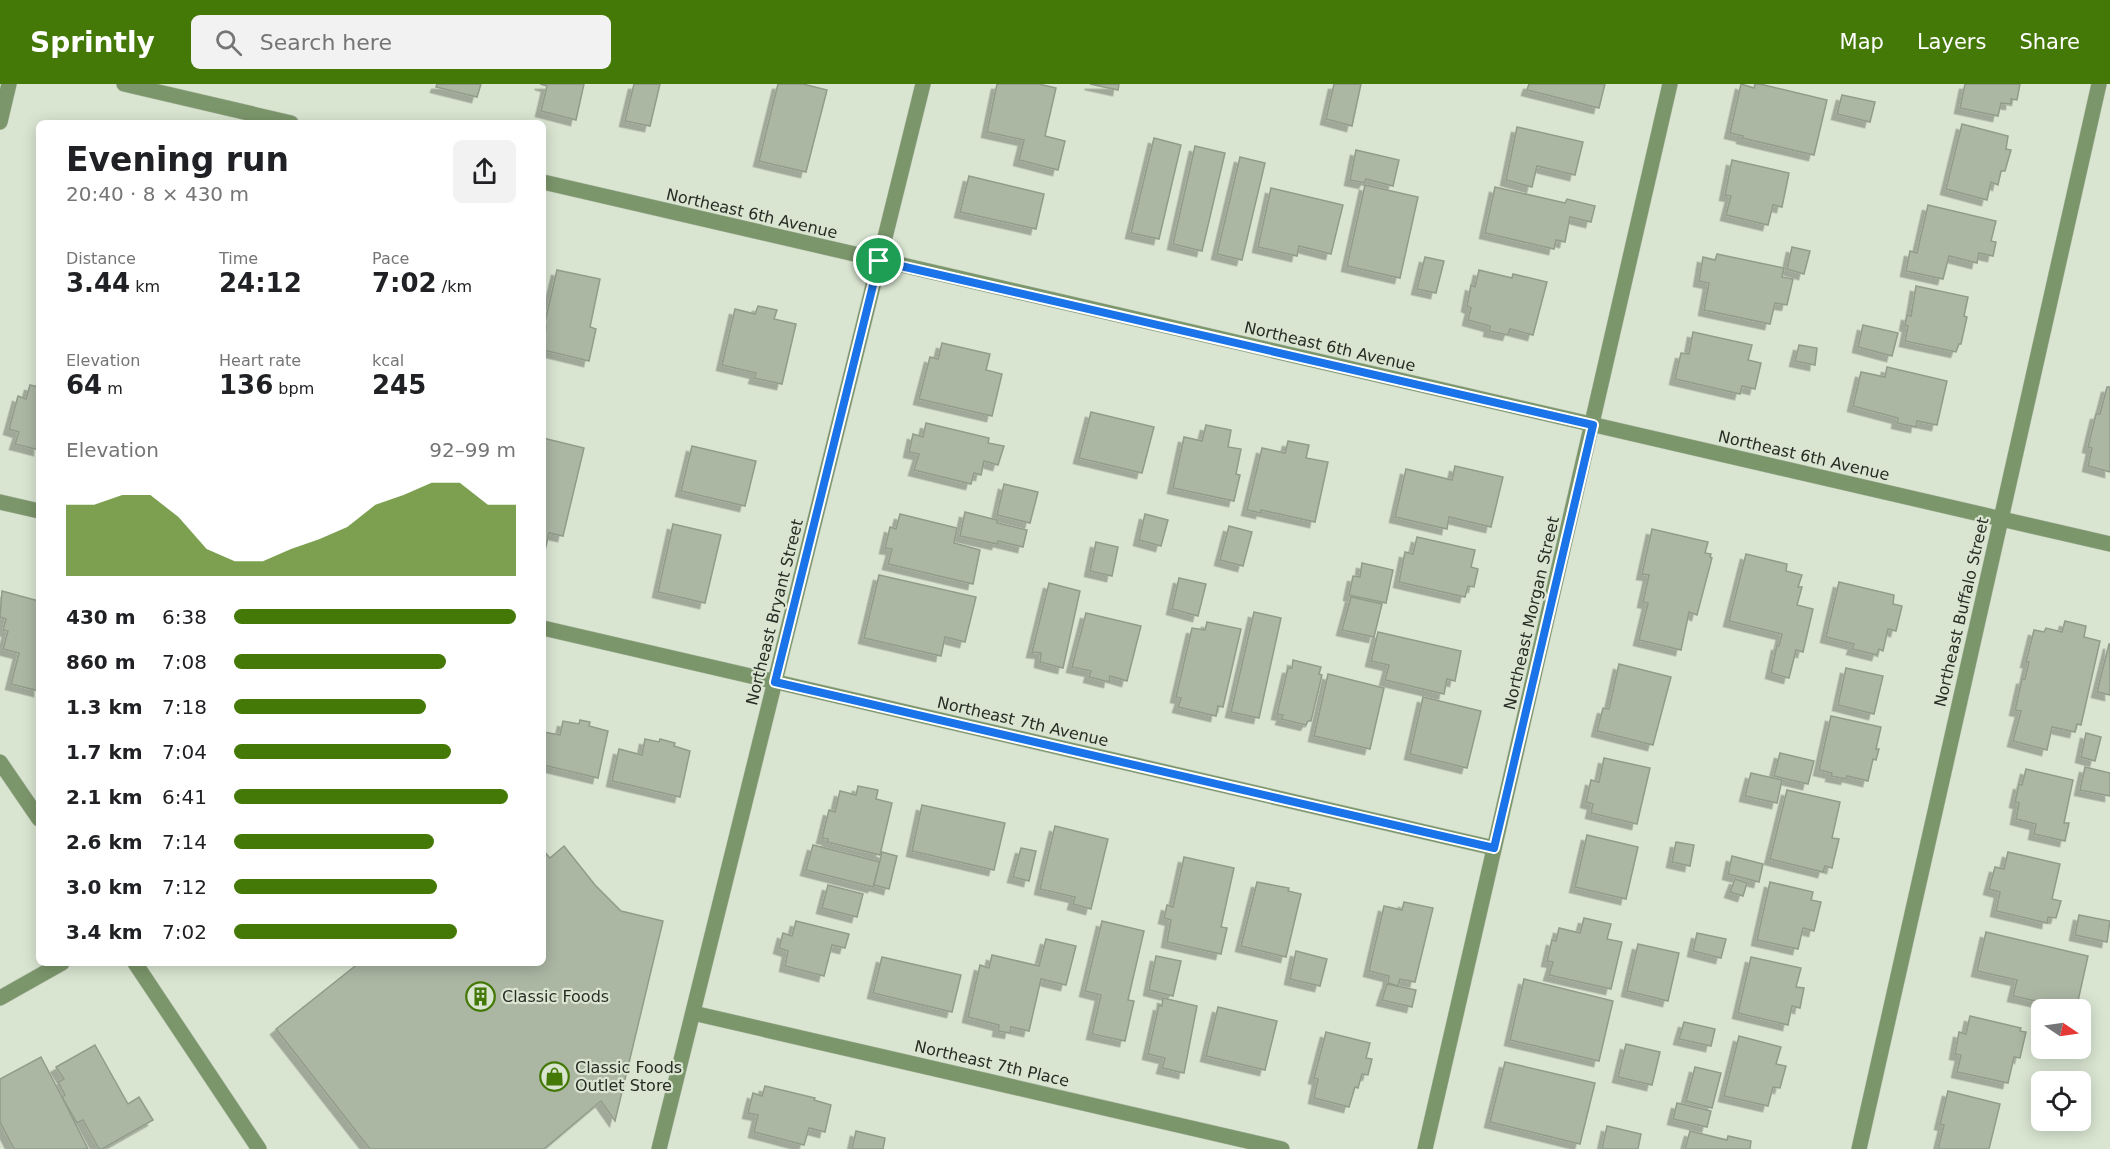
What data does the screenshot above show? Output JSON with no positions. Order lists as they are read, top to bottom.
{
  "streets": {
    "street": [
      "Northeast 6th Avenue",
      "Northeast Bryant Street",
      "Northeast Buffalo Street",
      "Northeast Morgan Street",
      "Northeast 7th Avenue",
      "Northeast 7th Place"
    ]
  },
  "crossings": [
    ["Northeast 6th Avenue", "Northeast Bryant Street"],
    ["Northeast 6th Avenue", "Northeast Buffalo Street"],
    ["Northeast 6th Avenue", "Northeast Morgan Street"],
    ["Northeast Bryant Street", "Northeast 7th Avenue"],
    ["Northeast Bryant Street", "Northeast 7th Place"],
    ["Northeast Morgan Street", "Northeast 7th Avenue"]
  ],
  "places": {
    "building": ["Classic Foods"],
    "shop": ["Classic Foods Outlet Store"]
  },
  "north": "right",
  "page": {
    "header": "Sprintly",
    "search": "Search here",
    "nav": ["Map", "Layers", "Share"],
    "heading": ["Evening run", "20:40 · 8 × 430 m"],
    "stats": [
      ["Distance", "3.44 km"],
      ["Time", "24:12"],
      ["Pace", "7:02 /km"],
      ["Elevation", "64 m"],
      ["Heart rate", "136 bpm"],
      ["kcal", "245"]
    ],
    "chart": ["Elevation", "92–99 m"],
    "list": [
      {
        "name": "430 m",
        "note": "6:38"
      },
      {
        "name": "860 m",
        "note": "7:08"
      },
      {
        "name": "1.3 km",
        "note": "7:18"
      },
      {
        "name": "1.7 km",
        "note": "7:04"
      },
      {
        "name": "2.1 km",
        "note": "6:41"
      },
      {
        "name": "2.6 km",
        "note": "7:14"
      },
      {
        "name": "3.0 km",
        "note": "7:12"
      },
      {
        "name": "3.4 km",
        "note": "7:02"
      }
    ]
  }
}
